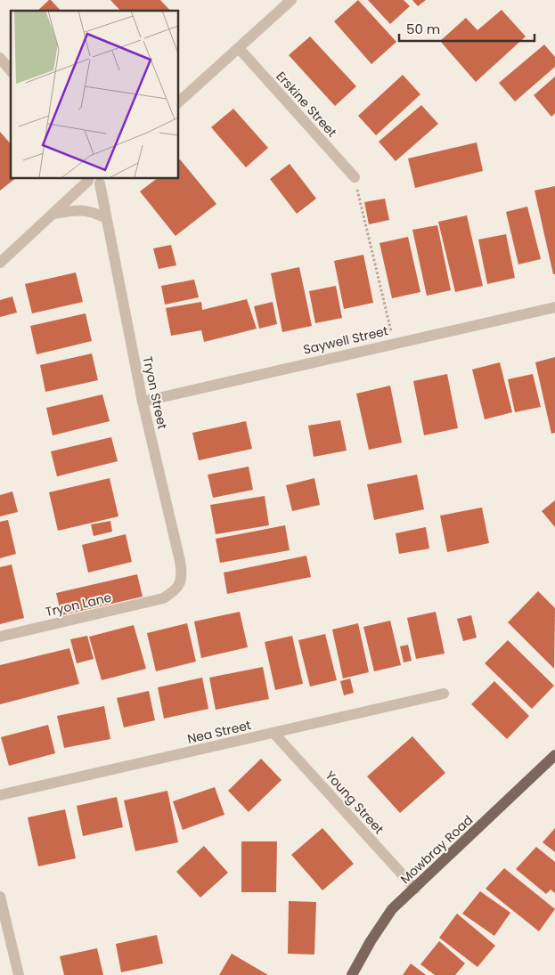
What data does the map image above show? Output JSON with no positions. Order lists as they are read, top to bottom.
{
  "streets": {
    "main road": ["Mowbray Road"],
    "street": [
      "Erskine Street",
      "Saywell Street",
      "Tryon Street",
      "Tryon Lane",
      "Nea Street",
      "Young Street"
    ]
  },
  "crossings": [
    ["Saywell Street", "Tryon Street"],
    ["Tryon Street", "Tryon Lane"],
    ["Nea Street", "Young Street"],
    ["Young Street", "Mowbray Road"]
  ],
  "scale_bar": "50 m"
}
